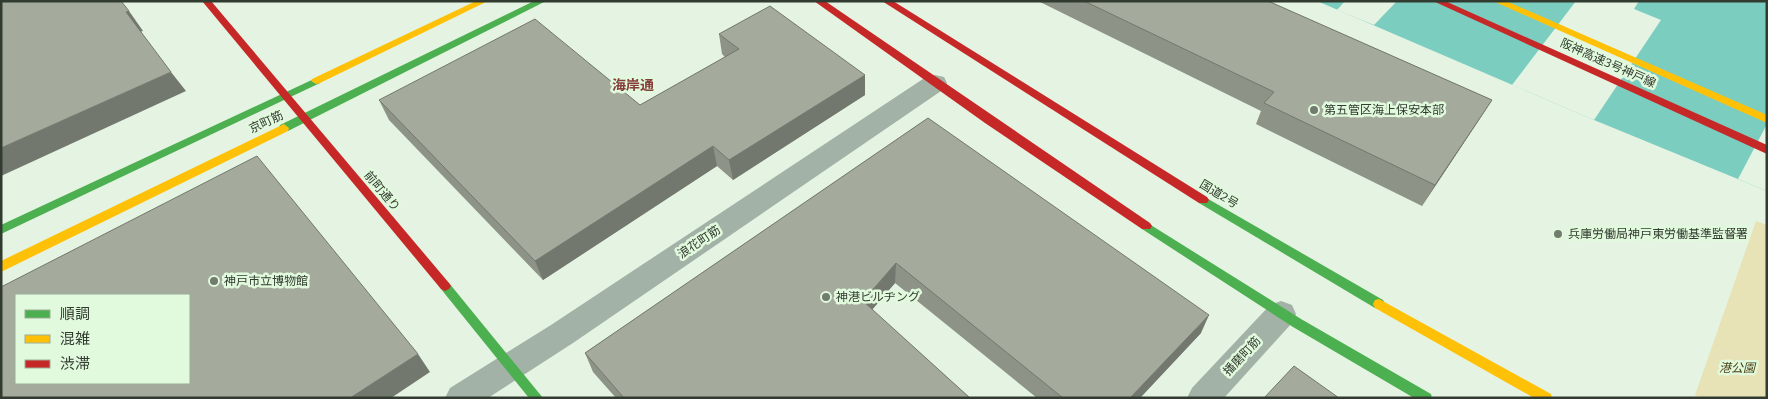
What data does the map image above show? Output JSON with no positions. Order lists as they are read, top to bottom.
{
  "streets": {
    "main road": [
      "阪神高速3号神戸線",
      "京町筋",
      "前町通り",
      "国道2号"
    ],
    "street": ["浪花町筋", "播磨町筋"]
  },
  "crossings": [
    ["京町筋", "前町通り"],
    ["前町通り", "浪花町筋"]
  ],
  "districts": ["海岸通"],
  "parks": ["港公園"],
  "places": [
    "第五管区海上保安本部",
    "兵庫労働局神戸東労働基準監督署",
    "神戸市立博物館",
    "神港ビルヂング"
  ],
  "legend": ["順調", "混雑", "渋滞"]
}
